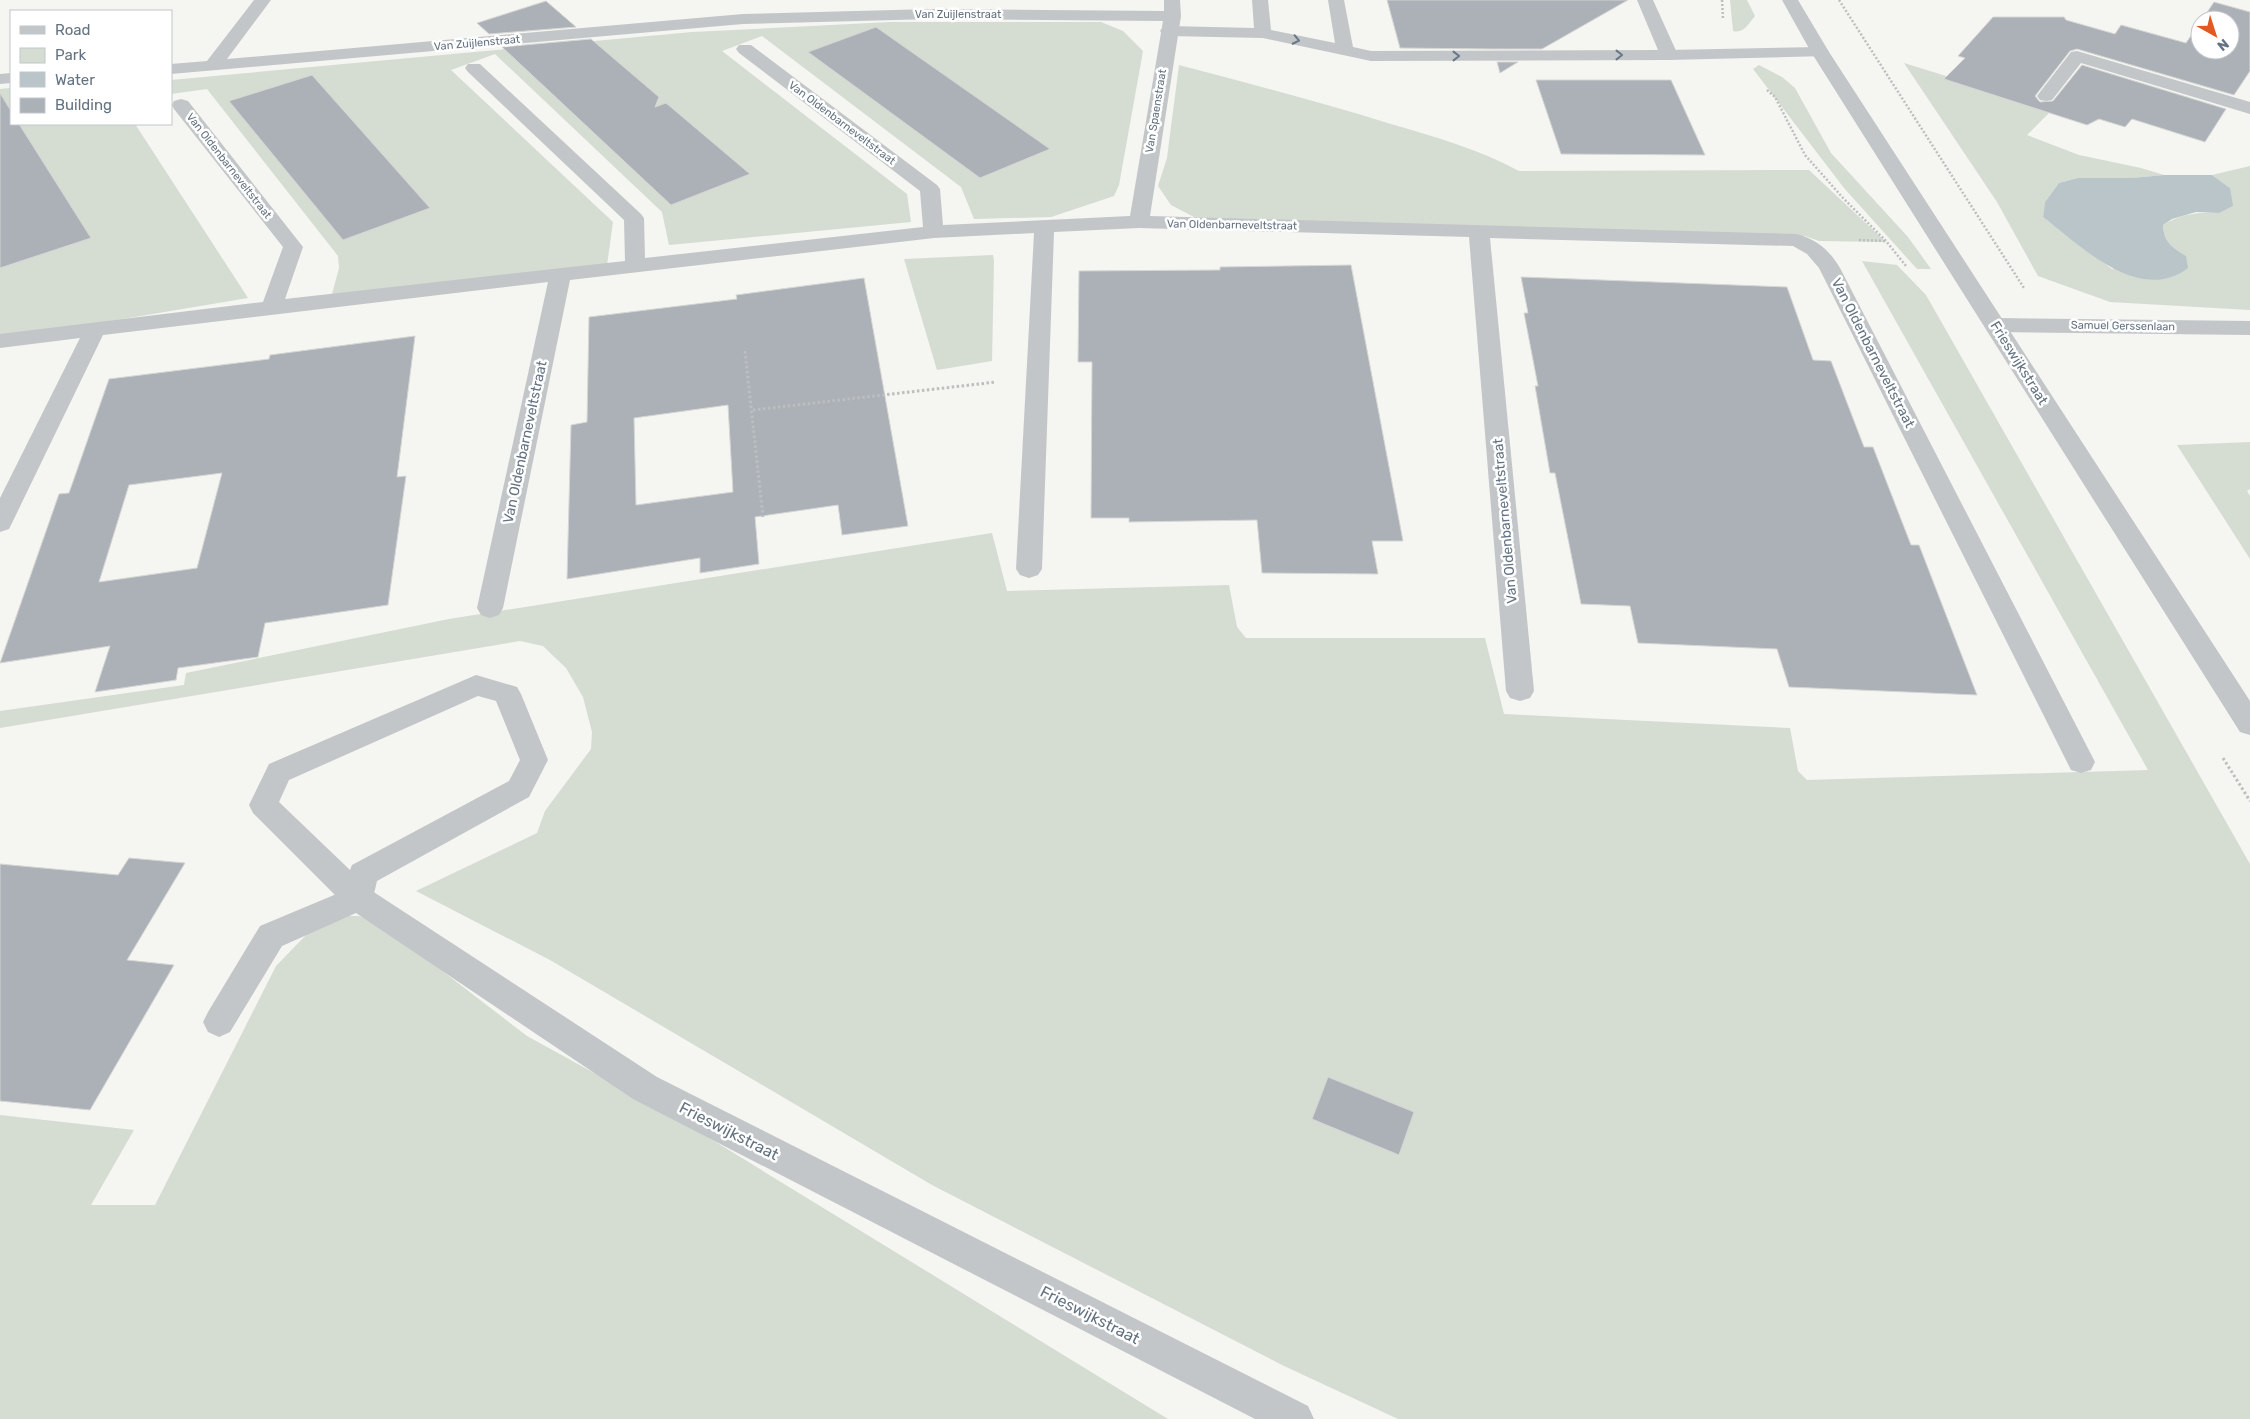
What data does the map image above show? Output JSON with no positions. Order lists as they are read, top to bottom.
{
  "streets": {
    "street": [
      "Van Zuijlenstraat",
      "Van Spaenstraat",
      "Van Oldenbarneveltstraat",
      "Samuel Gerssenlaan",
      "Frieswijkstraat"
    ]
  },
  "crossings": [
    ["Van Zuijlenstraat", "Van Spaenstraat"],
    ["Van Zuijlenstraat", "Frieswijkstraat"],
    ["Van Spaenstraat", "Van Oldenbarneveltstraat"],
    ["Samuel Gerssenlaan", "Frieswijkstraat"]
  ],
  "legend": [
    "Road",
    "Park",
    "Water",
    "Building"
  ],
  "north": "bottom right"
}
